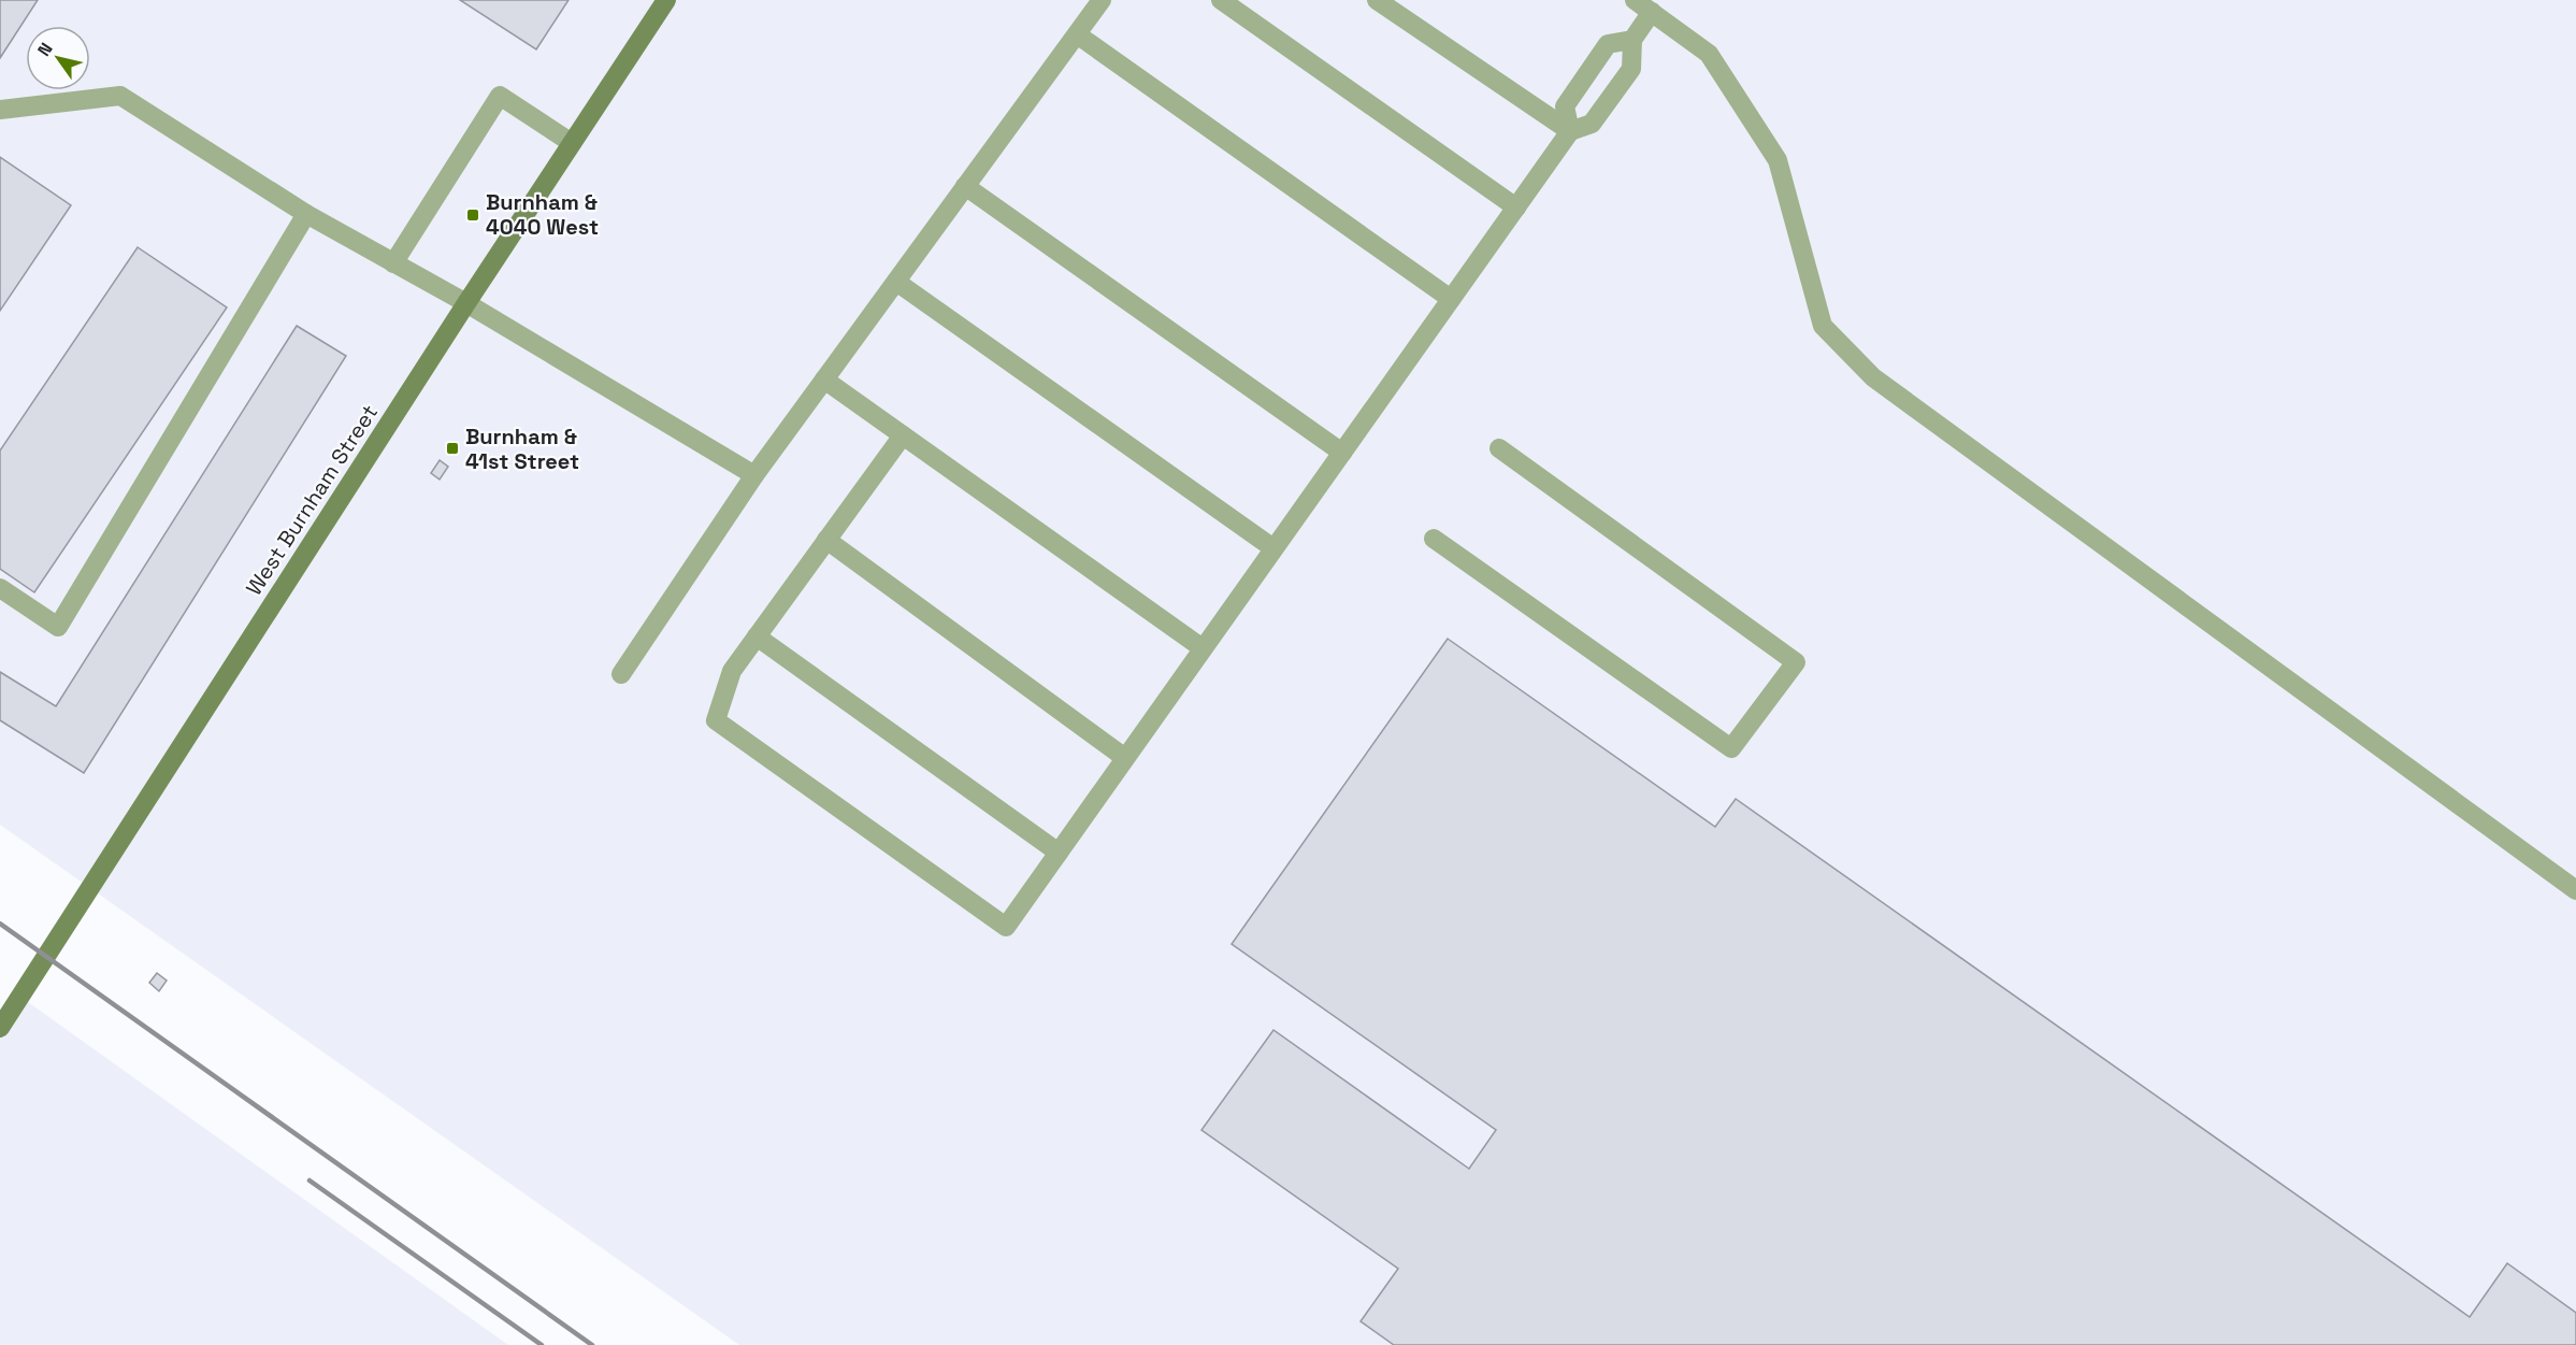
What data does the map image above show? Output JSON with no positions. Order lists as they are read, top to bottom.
{
  "streets": {
    "street": ["West Burnham Street"]
  },
  "places": {
    "transit": ["Burnham & 4040 West", "Burnham & 41st Street"]
  },
  "north": "top left"
}
